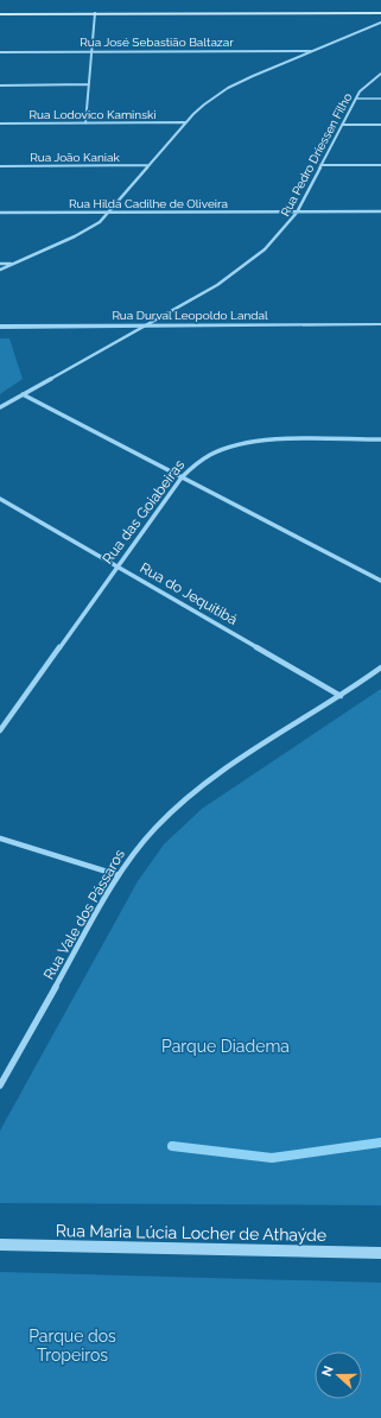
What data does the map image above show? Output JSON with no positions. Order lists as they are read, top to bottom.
{
  "streets": {
    "street": [
      "Rua José Sebastião Baltazar",
      "Rua Lodovico Kaminski",
      "Rua Pedro Driessen Filho",
      "Rua João Kaniak",
      "Rua Hilda Cadilhe de Oliveira",
      "Rua Durval Leopoldo Landal",
      "Rua das Goiabeiras",
      "Rua do Jequitibá",
      "Rua Vale dos Pássaros",
      "Rua Maria Lúcia Locher de Athaýde"
    ]
  },
  "crossings": [
    ["Rua Pedro Driessen Filho", "Rua Hilda Cadilhe de Oliveira"],
    ["Rua Pedro Driessen Filho", "Rua Durval Leopoldo Landal"],
    ["Rua das Goiabeiras", "Rua do Jequitibá"],
    ["Rua do Jequitibá", "Rua Vale dos Pássaros"]
  ],
  "parks": ["Parque Diadema", "Parque dos Tropeiros"],
  "north": "left"
}
